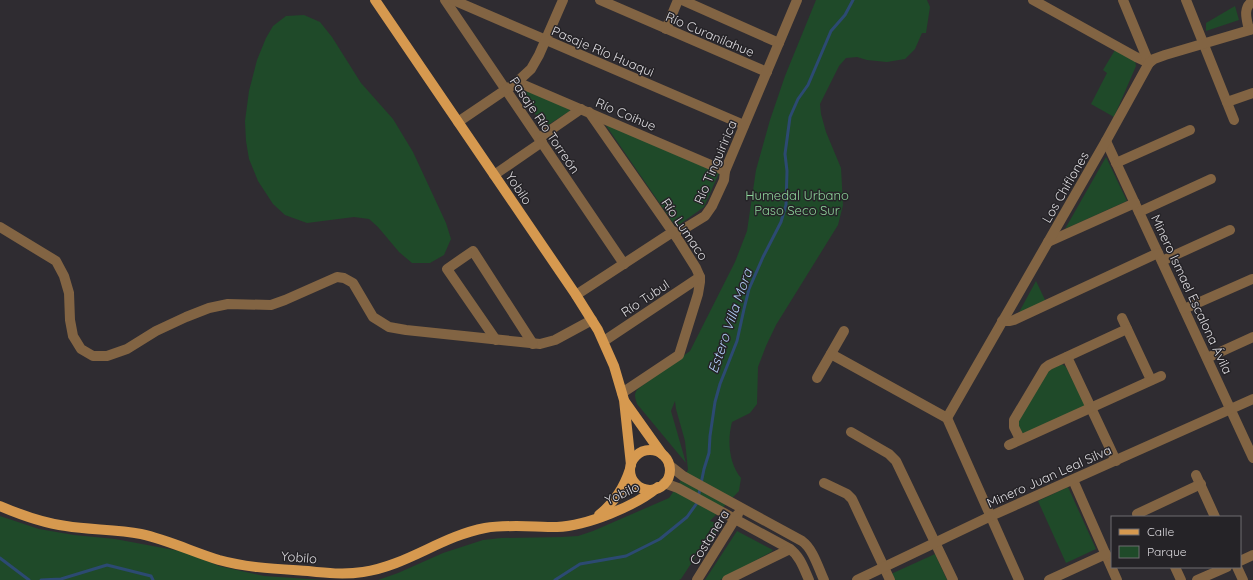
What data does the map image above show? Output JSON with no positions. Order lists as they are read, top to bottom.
{
  "streets": {
    "main road": ["Yobilo"],
    "street": [
      "Río Curanilahue",
      "Pasaje Río Huaqui",
      "Río Coihue",
      "Pasaje Río Torreón",
      "Río Tinguiririca",
      "Los Chiflones",
      "Río Lumaco",
      "Minero Ismael Escalona Ávila",
      "Río Tubul",
      "Minero Juan Leal Silva",
      "Costanera"
    ]
  },
  "crossings": [
    ["Río Curanilahue", "Río Tinguiririca"],
    ["Pasaje Río Huaqui", "Río Tinguiririca"],
    ["Río Coihue", "Río Tinguiririca"],
    ["Río Coihue", "Río Lumaco"],
    ["Pasaje Río Torreón", "Río Tinguiririca"],
    ["Río Tinguiririca", "Yobilo"],
    ["Río Tinguiririca", "Río Lumaco"],
    ["Los Chiflones", "Minero Ismael Escalona Ávila"],
    ["Yobilo", "Río Lumaco"],
    ["Yobilo", "Río Tubul"],
    ["Río Lumaco", "Río Tubul"],
    ["Minero Ismael Escalona Ávila", "Minero Juan Leal Silva"]
  ],
  "water": ["Estero Villa Mora"],
  "parks": ["Humedal Urbano Paso Seco Sur"],
  "legend": ["Calle", "Parque"]
}
